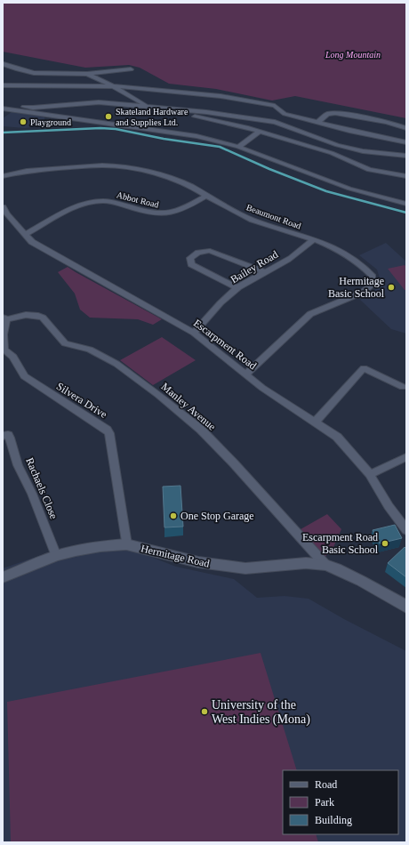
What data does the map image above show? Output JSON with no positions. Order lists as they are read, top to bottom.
{
  "streets": {
    "street": [
      "Abbot Road",
      "Beaumont Road",
      "Bailey Road",
      "Escarpment Road",
      "Silvera Drive",
      "Manley Avenue",
      "Rachaels Close",
      "Hermitage Road"
    ]
  },
  "crossings": [
    ["Abbot Road", "Beaumont Road"],
    ["Abbot Road", "Escarpment Road"],
    ["Beaumont Road", "Bailey Road"],
    ["Beaumont Road", "Escarpment Road"],
    ["Bailey Road", "Escarpment Road"],
    ["Silvera Drive", "Manley Avenue"],
    ["Silvera Drive", "Hermitage Road"],
    ["Manley Avenue", "Hermitage Road"],
    ["Rachaels Close", "Hermitage Road"]
  ],
  "parks": ["Long Mountain"],
  "places": [
    "Skateland Hardware and Supplies Ltd.",
    "Playground",
    "Hermitage Basic School",
    "One Stop Garage",
    "Escarpment Road Basic School",
    "University of the West Indies (Mona)"
  ],
  "legend": ["Road", "Park", "Building"]
}
